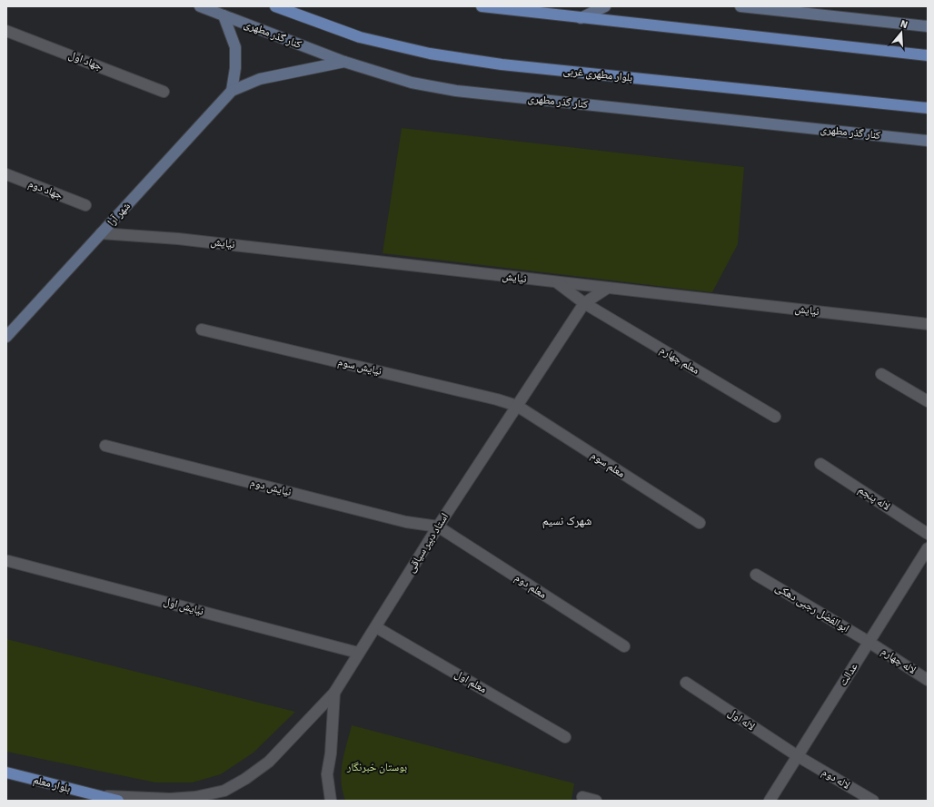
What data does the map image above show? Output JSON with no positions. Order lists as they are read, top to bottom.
{
  "streets": {
    "main road": ["بلوار مطهری غربی", "بلوار معلم"],
    "street": [
      "کنار گذر مطهری",
      "جهاد اول",
      "جهاد دوم",
      "شهر آرا",
      "نيايش",
      "معلم چهارم",
      "نیایش سوم",
      "معلم سوم",
      "نیایش دوم",
      "لاله پنجم",
      "استاد دبیر سیاقی",
      "معلم دوم",
      "نیایش اول",
      "ابوالفضل رجبی دهکی",
      "لاله چهارم",
      "عدالت",
      "معلم اول",
      "لاله اول",
      "لاله دوم"
    ]
  },
  "crossings": [
    ["شهر آرا", "نيايش"],
    ["نيايش", "معلم چهارم"],
    ["معلم چهارم", "استاد دبیر سیاقی"],
    ["نیایش سوم", "معلم سوم"],
    ["نیایش سوم", "استاد دبیر سیاقی"],
    ["معلم سوم", "استاد دبیر سیاقی"],
    ["نیایش دوم", "استاد دبیر سیاقی"],
    ["نیایش دوم", "معلم دوم"],
    ["استاد دبیر سیاقی", "معلم دوم"],
    ["استاد دبیر سیاقی", "نیایش اول"],
    ["استاد دبیر سیاقی", "معلم اول"],
    ["ابوالفضل رجبی دهکی", "لاله چهارم"],
    ["ابوالفضل رجبی دهکی", "عدالت"],
    ["لاله چهارم", "عدالت"],
    ["عدالت", "لاله اول"],
    ["عدالت", "لاله دوم"],
    ["لاله اول", "لاله دوم"]
  ],
  "districts": ["شهرک نسیم"],
  "parks": ["بوستان خبرنگار"],
  "north": "top"
}
